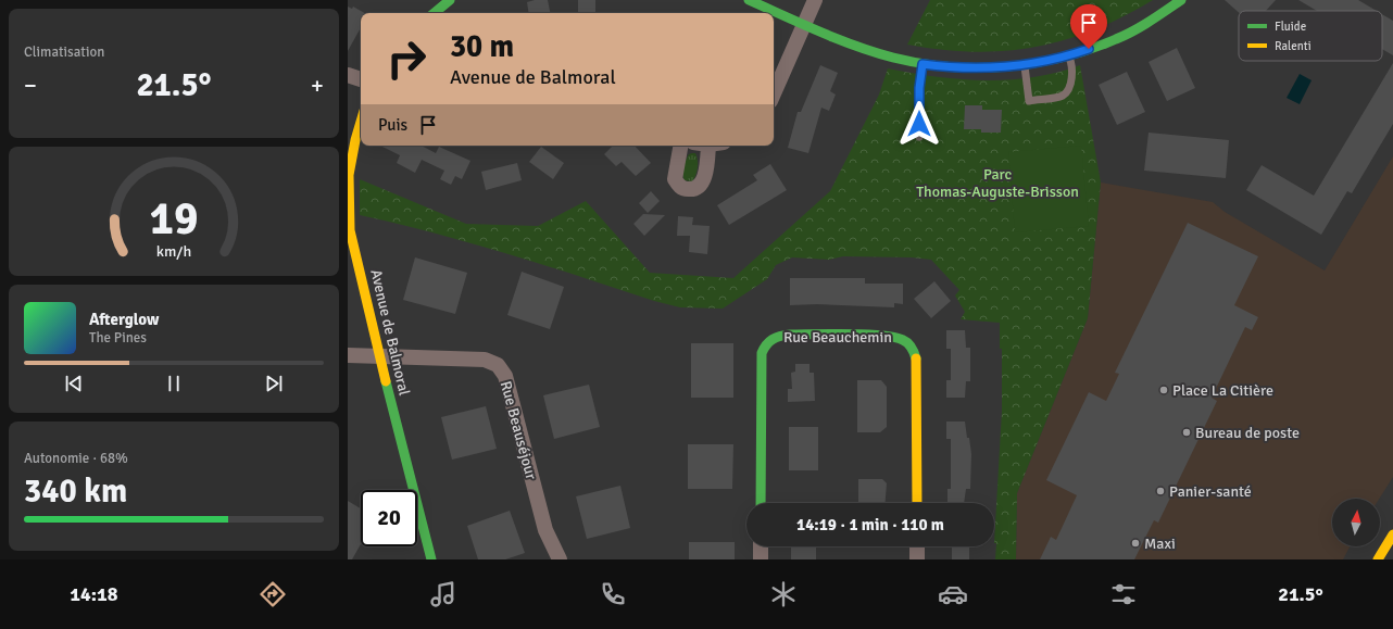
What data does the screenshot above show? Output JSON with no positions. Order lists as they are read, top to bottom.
{
  "streets": {
    "street": ["Avenue de Balmoral", "Rue Beauchemin", "Rue Beauséjour"]
  },
  "crossings": [
    ["Avenue de Balmoral", "Rue Beauséjour"]
  ],
  "parks": ["Parc Thomas-Auguste-Brisson"],
  "places": [
    "Place La Citière",
    "Bureau de poste",
    "Panier-santé",
    "Maxi"
  ],
  "legend": ["Fluide", "Ralenti"],
  "north": "top",
  "page": {
    "tile": [
      "Climatisation",
      ["Autonomie · 68%", "340 km"]
    ],
    "turn": ["30 m", "Avenue de Balmoral"],
    "heat": ["−", "21.5°", "+"],
    "then": "Puis",
    "song": ["Afterglow", "The Pines"],
    "limit": "20",
    "trip": "14:19 · 1 min · 110 m",
    "tabs": ["14:18", "21.5°"],
    "gauge": ["19", "km/h"]
  }
}
